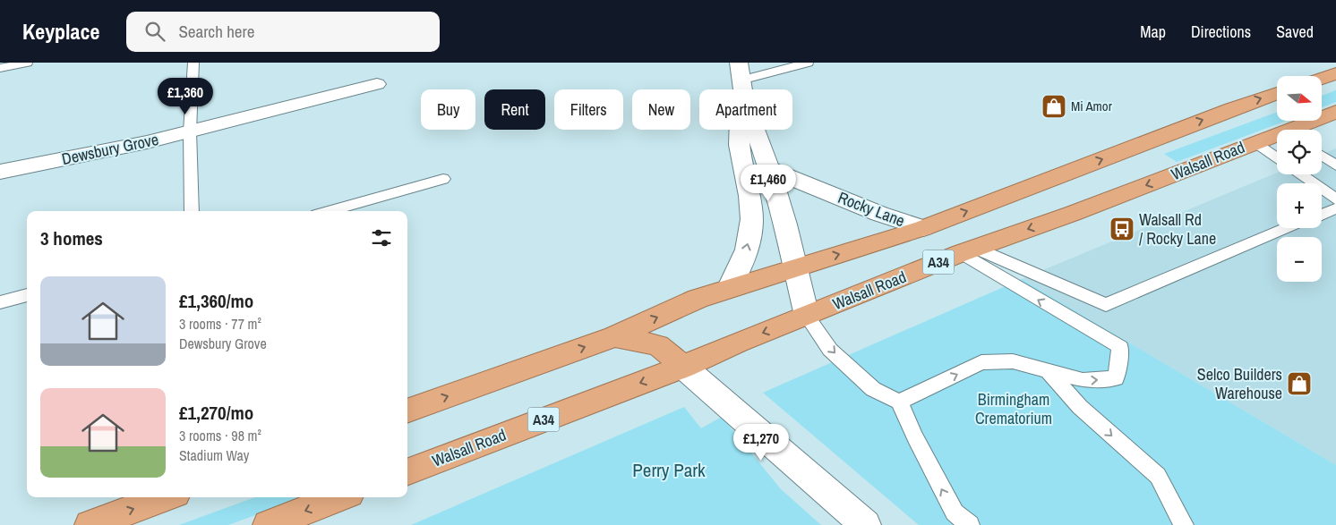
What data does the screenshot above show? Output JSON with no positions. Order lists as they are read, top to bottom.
{
  "streets": {
    "highway": ["Walsall Road", "A34"],
    "street": ["Dewsbury Grove", "Rocky Lane"]
  },
  "crossings": [
    ["Rocky Lane", "A34"]
  ],
  "parks": ["Birmingham Crematorium", "Perry Park"],
  "places": {
    "shop": ["Mi Amor", "Selco Builders Warehouse"],
    "bus stop": ["Walsall Rd / Rocky Lane"]
  },
  "north": "right",
  "page": {
    "header": "Keyplace",
    "search": "Search here",
    "nav": ["Map", "Directions", "Saved"],
    "map_buttons": ["+", "−"],
    "price": ["£1,360", "£1,460", "£1,270"],
    "chip": [
      "Buy",
      "Rent",
      "Filters",
      "New",
      "Apartment"
    ],
    "heading": "3 homes",
    "list": [
      {
        "name": "£1,360/mo",
        "note": "3 rooms · 77 m² · Dewsbury Grove"
      },
      {
        "name": "£1,270/mo",
        "note": "3 rooms · 98 m² · Stadium Way"
      }
    ]
  }
}
